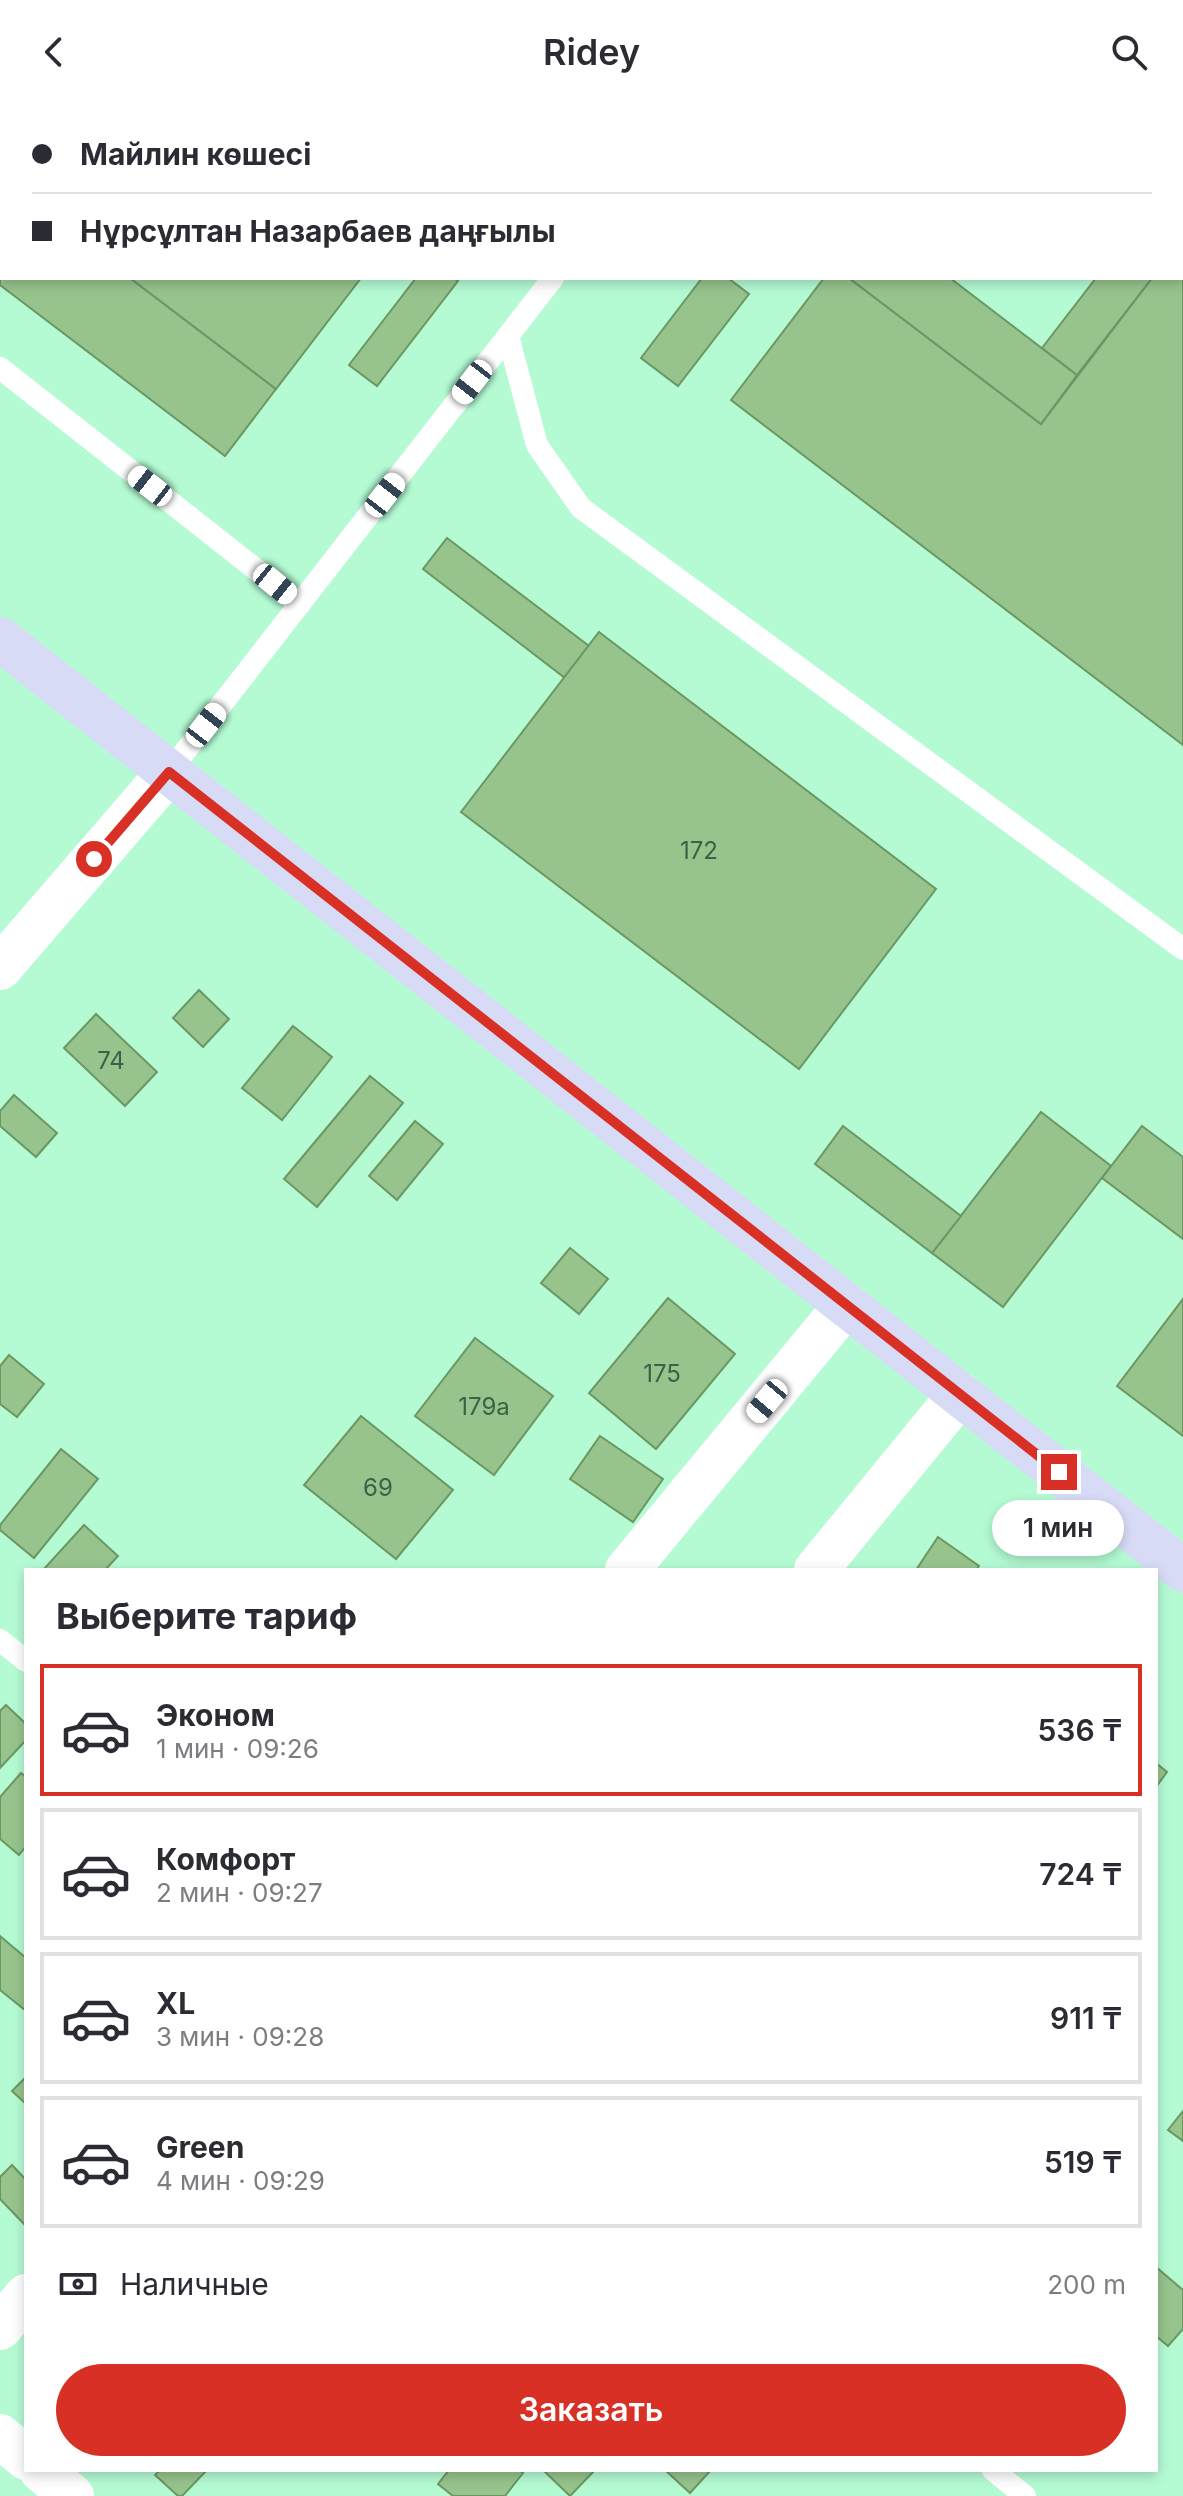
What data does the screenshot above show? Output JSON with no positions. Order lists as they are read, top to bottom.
{
  "house_numbers": [
    "172",
    "74",
    "175",
    "179а",
    "69"
  ],
  "page": {
    "header": "Ridey",
    "banner": ["Майлин көшесі", "Нұрсұлтан Назарбаев даңғылы"],
    "bubble": "1 мин",
    "heading": "Выберите тариф",
    "list": [
      {
        "name": "Эконом",
        "note": "1 мин · 09:26",
        "value": "536 ₸"
      },
      {
        "name": "Комфорт",
        "note": "2 мин · 09:27",
        "value": "724 ₸"
      },
      {
        "name": "XL",
        "note": "3 мин · 09:28",
        "value": "911 ₸"
      },
      {
        "name": "Green",
        "note": "4 мин · 09:29",
        "value": "519 ₸"
      }
    ],
    "pay": ["Наличные", "200 m"],
    "buttons": "Заказать"
  }
}
